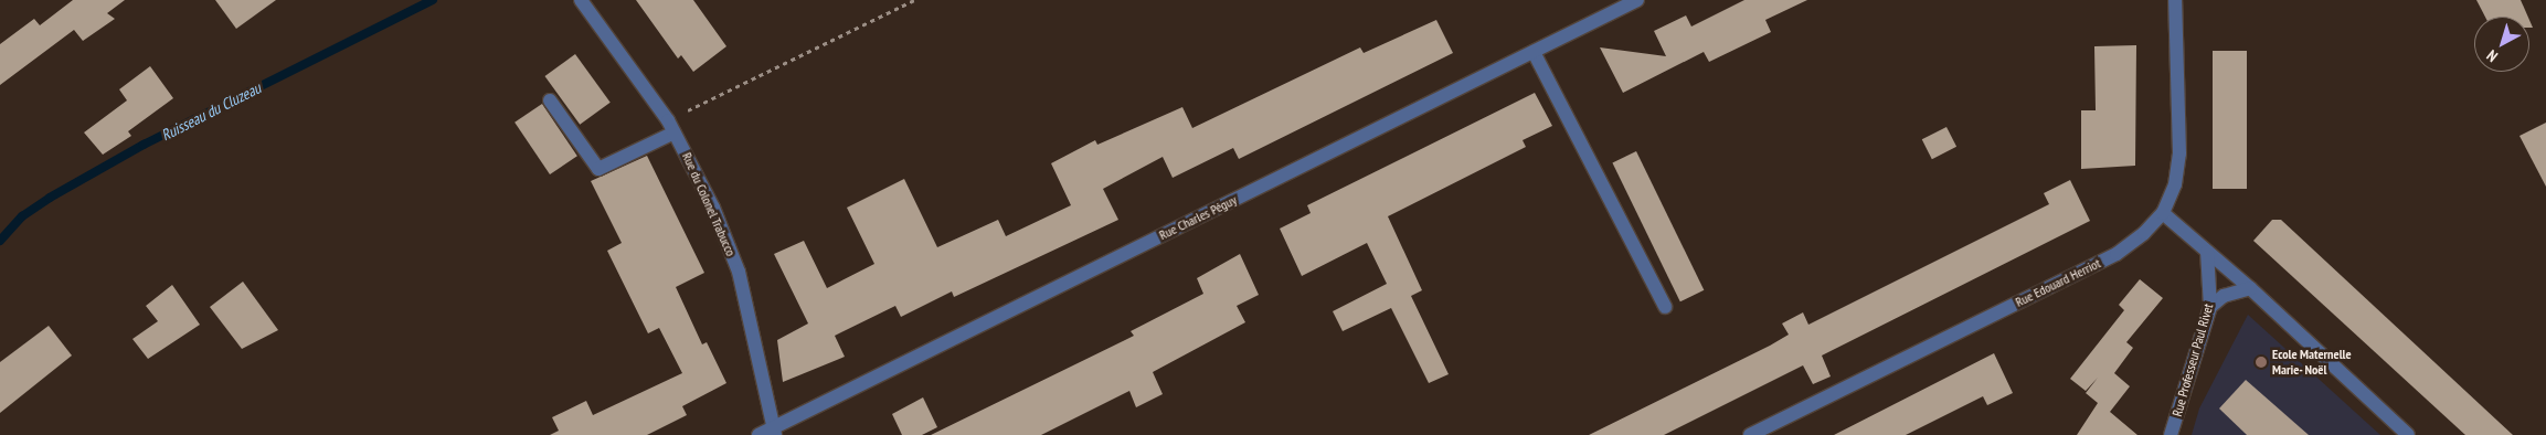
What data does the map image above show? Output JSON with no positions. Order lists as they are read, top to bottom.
{
  "streets": {
    "street": [
      "Rue du Colonel Trabucco",
      "Rue Charles Péguy",
      "Rue Edouard Herriot",
      "Rue Professeur Paul Rivet"
    ]
  },
  "crossings": [
    ["Rue du Colonel Trabucco", "Rue Charles Péguy"]
  ],
  "water": ["Ruisseau du Cluzeau"],
  "places": ["Ecole Maternelle Marie- Noël"],
  "north": "bottom left"
}
